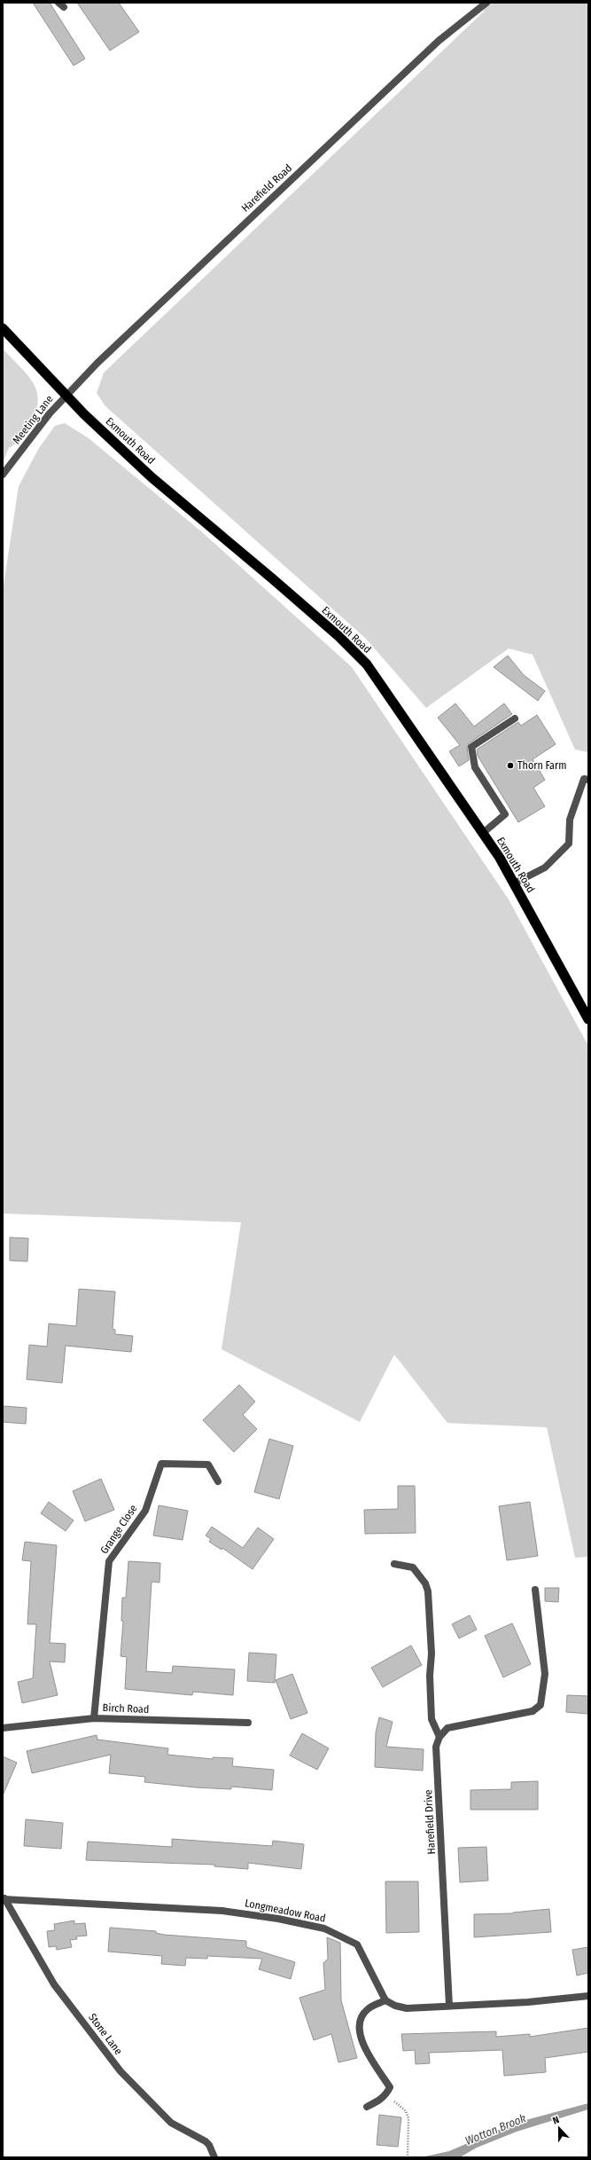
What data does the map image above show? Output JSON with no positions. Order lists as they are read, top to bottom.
{
  "streets": {
    "highway": ["Exmouth Road"],
    "street": [
      "Harefield Road",
      "Meeting Lane",
      "Grange Close",
      "Birch Road",
      "Harefield Drive",
      "Longmeadow Road",
      "Stone Lane"
    ]
  },
  "crossings": [
    ["Harefield Road", "Meeting Lane"],
    ["Harefield Road", "Exmouth Road"],
    ["Meeting Lane", "Exmouth Road"],
    ["Grange Close", "Birch Road"],
    ["Longmeadow Road", "Stone Lane"]
  ],
  "water": ["Wotton Brook"],
  "places": ["Thorn Farm"],
  "north": "top"
}
